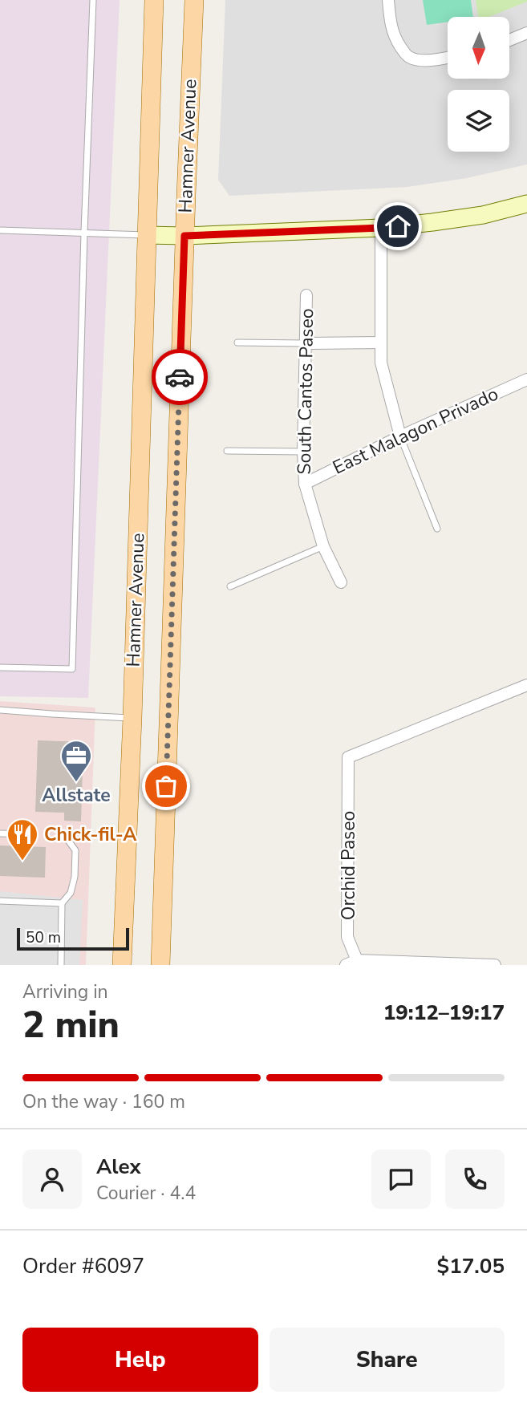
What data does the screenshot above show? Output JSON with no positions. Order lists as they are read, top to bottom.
{
  "streets": {
    "main road": ["Hamner Avenue"],
    "street": ["South Cantos Paseo", "East Malagon Privado", "Orchid Paseo"]
  },
  "crossings": [
    ["South Cantos Paseo", "East Malagon Privado"]
  ],
  "places": {
    "office": ["Allstate"],
    "restaurant": ["Chick-fil-A"]
  },
  "scale_bar": "50 m",
  "north": "bottom",
  "page": {
    "scale": "50 m",
    "heading": ["2 min", "Arriving in", "19:12–19:17"],
    "panel": [
      "Alex",
      "Courier · 4.4",
      "Order #6097",
      "$17.05"
    ],
    "bar": "On the way · 160 m",
    "buttons": ["Help", "Share"]
  }
}
